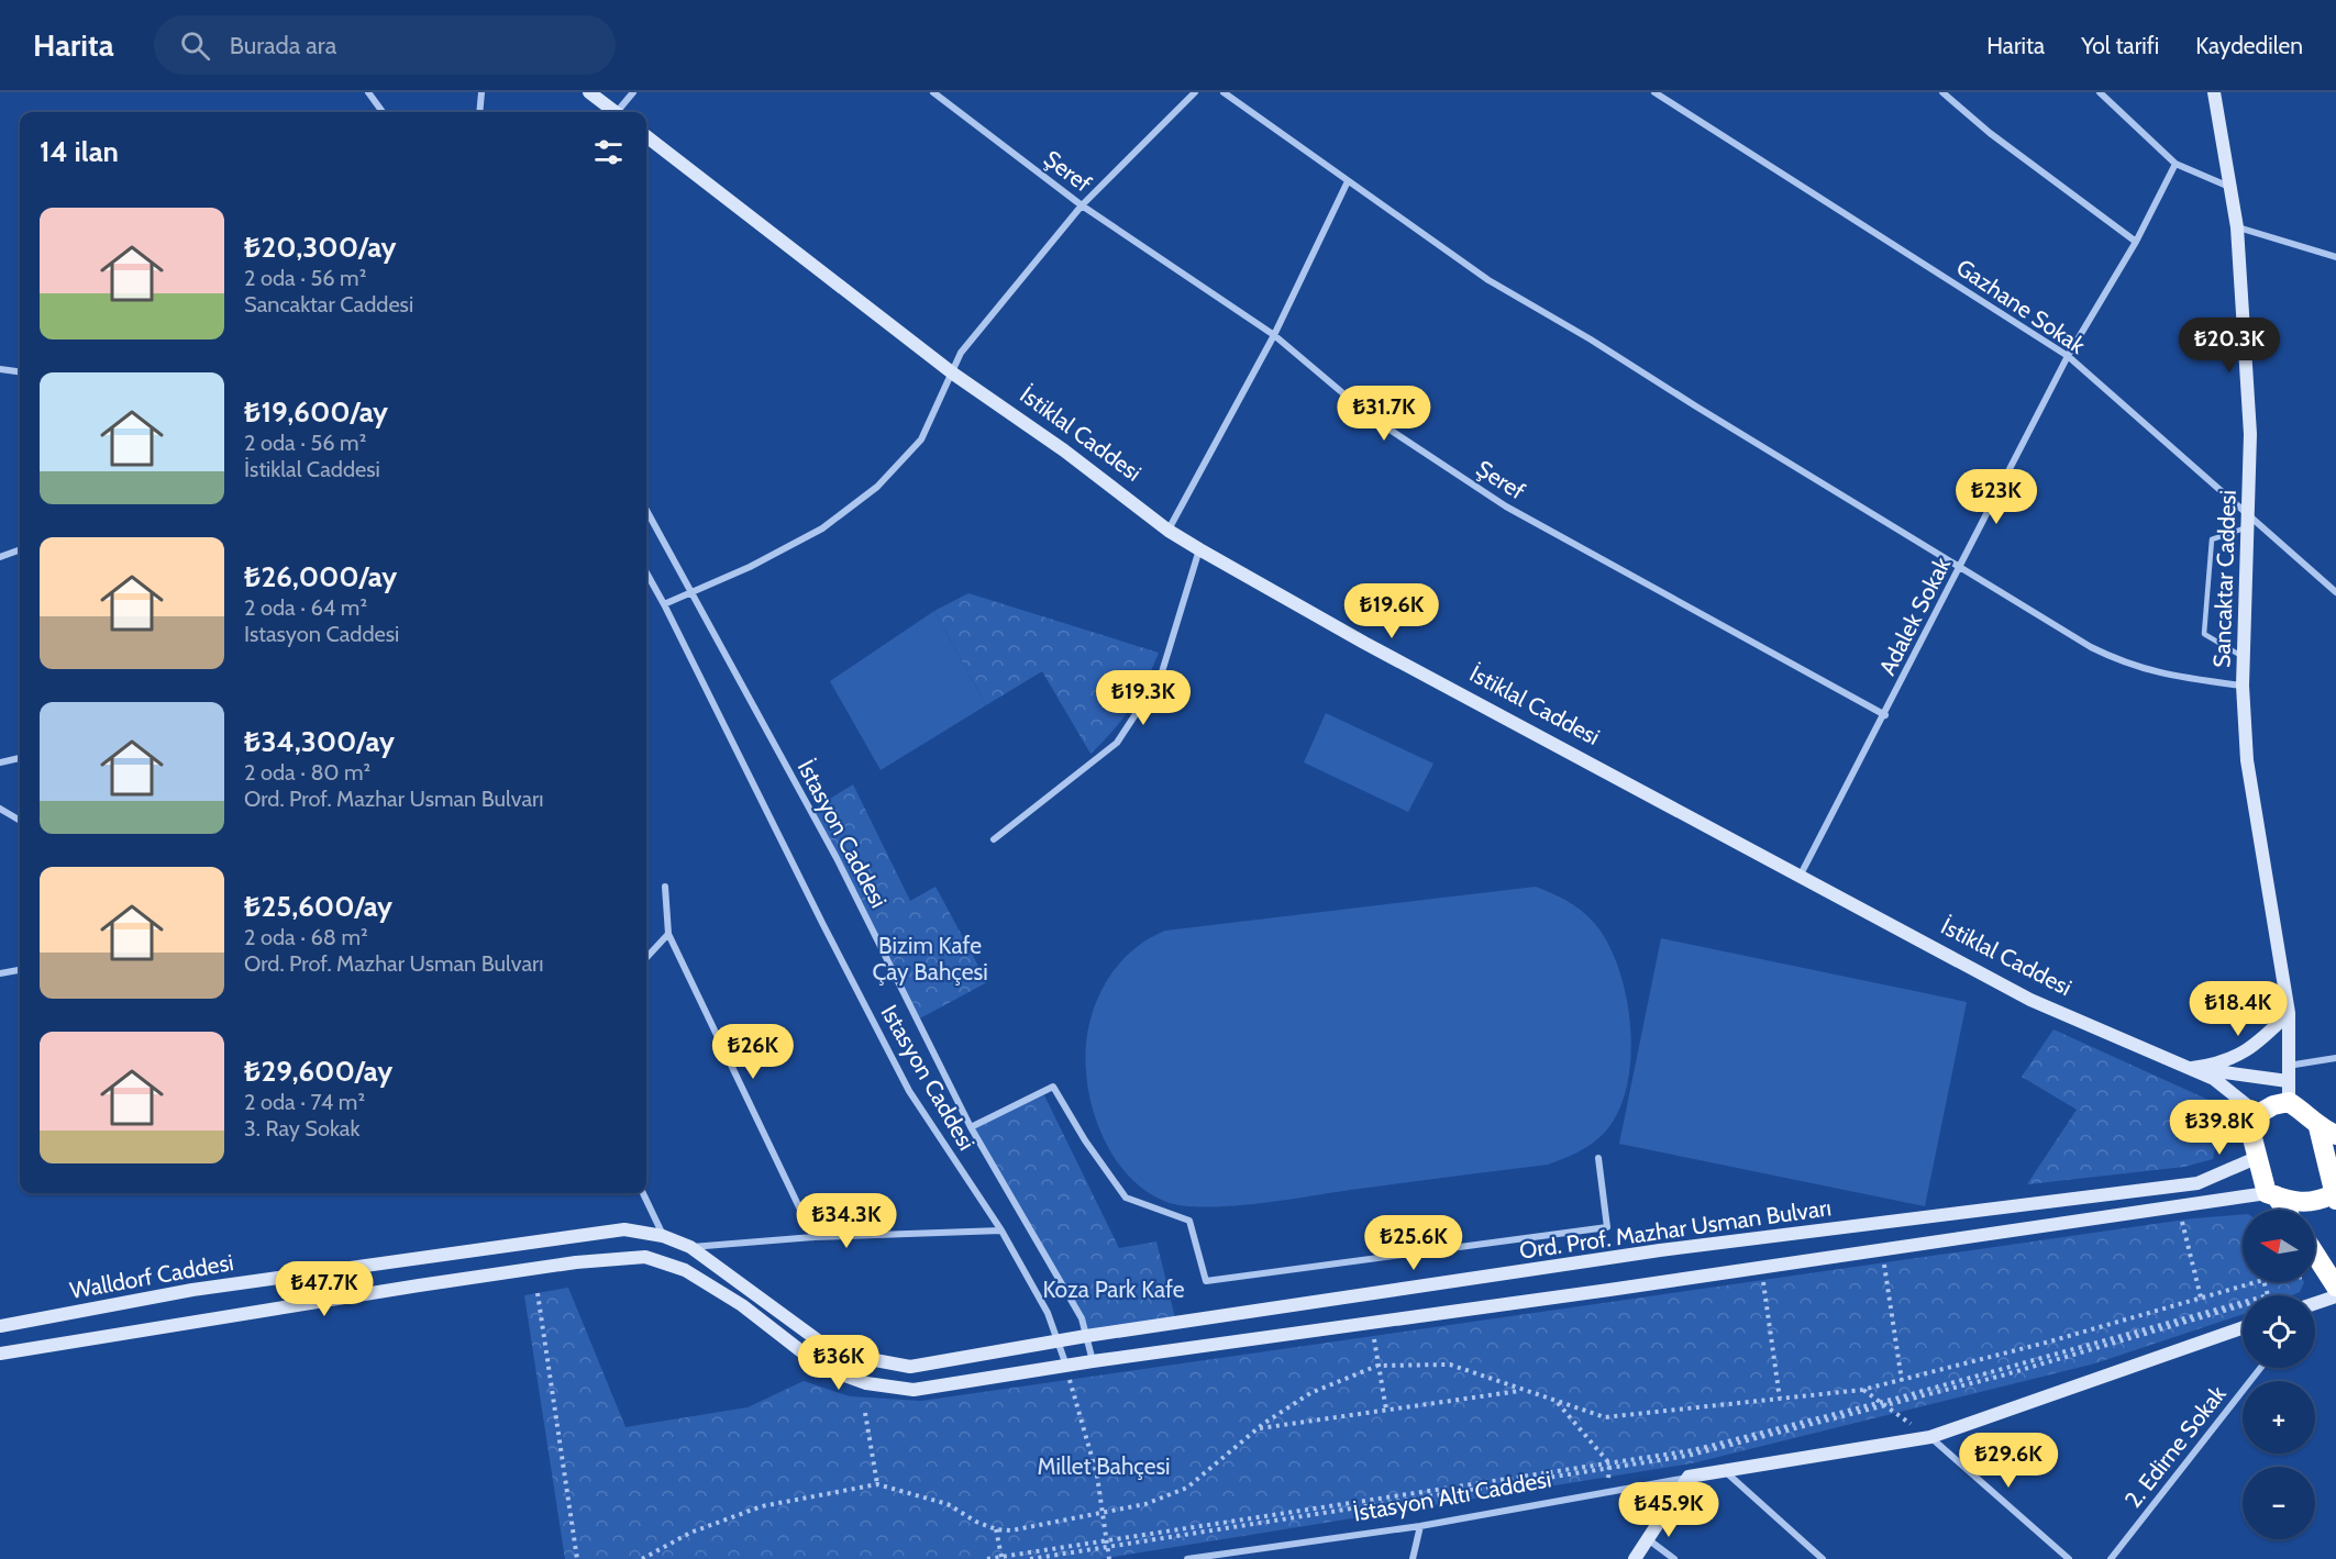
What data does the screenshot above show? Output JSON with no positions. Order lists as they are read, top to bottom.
{
  "streets": {
    "main road": [
      "İstiklal Caddesi",
      "Sancaktar Caddesi",
      "Ord. Prof. Mazhar Usman Bulvarı",
      "Walldorf Caddesi",
      "İstasyon Altı Caddesi"
    ],
    "street": [
      "Şeref",
      "Gazhane Sokak",
      "Adalek Sokak",
      "İstasyon Caddesi",
      "Istasyon Caddesi",
      "2. Edirne Sokak"
    ]
  },
  "crossings": [
    ["Şeref", "Adalek Sokak"],
    ["Gazhane Sokak", "Sancaktar Caddesi"],
    ["Gazhane Sokak", "Adalek Sokak"],
    ["İstiklal Caddesi", "Adalek Sokak"],
    ["Sancaktar Caddesi", "Ord. Prof. Mazhar Usman Bulvarı"],
    ["İstasyon Caddesi", "Ord. Prof. Mazhar Usman Bulvarı"],
    ["Istasyon Caddesi", "Ord. Prof. Mazhar Usman Bulvarı"],
    ["Ord. Prof. Mazhar Usman Bulvarı", "Walldorf Caddesi"]
  ],
  "parks": ["Bizim Kafe Çay Bahçesi", "Koza Park Kafe", "Millet Bahçesi"],
  "north": "left",
  "page": {
    "header": "Harita",
    "search": "Burada ara",
    "nav": ["Harita", "Yol tarifi", "Kaydedilen"],
    "heading": "14 ilan",
    "list": [
      {
        "name": "₺20,300/ay",
        "note": "2 oda · 56 m² · Sancaktar Caddesi"
      },
      {
        "name": "₺19,600/ay",
        "note": "2 oda · 56 m² · İstiklal Caddesi"
      },
      {
        "name": "₺26,000/ay",
        "note": "2 oda · 64 m² · Istasyon Caddesi"
      },
      {
        "name": "₺34,300/ay",
        "note": "2 oda · 80 m² · Ord. Prof. Mazhar Usman Bulvarı"
      },
      {
        "name": "₺25,600/ay",
        "note": "2 oda · 68 m² · Ord. Prof. Mazhar Usman Bulvarı"
      },
      {
        "name": "₺29,600/ay",
        "note": "2 oda · 74 m² · 3. Ray Sokak"
      }
    ],
    "price": [
      "₺20.3K",
      "₺31.7K",
      "₺23K",
      "₺19.6K",
      "₺19.3K",
      "₺18.4K",
      "₺26K",
      "₺39.8K",
      "₺34.3K",
      "₺25.6K",
      "₺47.7K",
      "₺36K",
      "₺29.6K",
      "₺45.9K"
    ],
    "map_buttons": ["+", "−"]
  }
}
